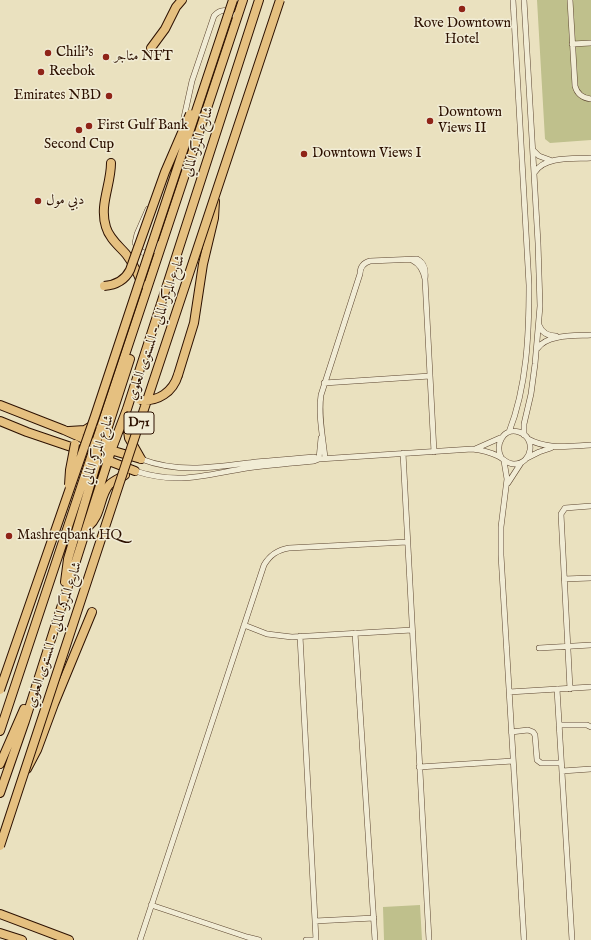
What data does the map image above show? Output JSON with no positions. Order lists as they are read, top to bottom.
{
  "streets": {
    "main road": ["شارع المركز المالي", "شارع المركز المالي - المستوى العلوي", "D71"]
  },
  "places": [
    "Rove Downtown Hotel",
    "Chili's",
    "متاجر NFT",
    "Reebok",
    "Emirates NBD",
    "Downtown Views II",
    "First Gulf Bank",
    "Second Cup",
    "Downtown Views I",
    "دبي مول",
    "Mashreqbank HQ"
  ]
}
